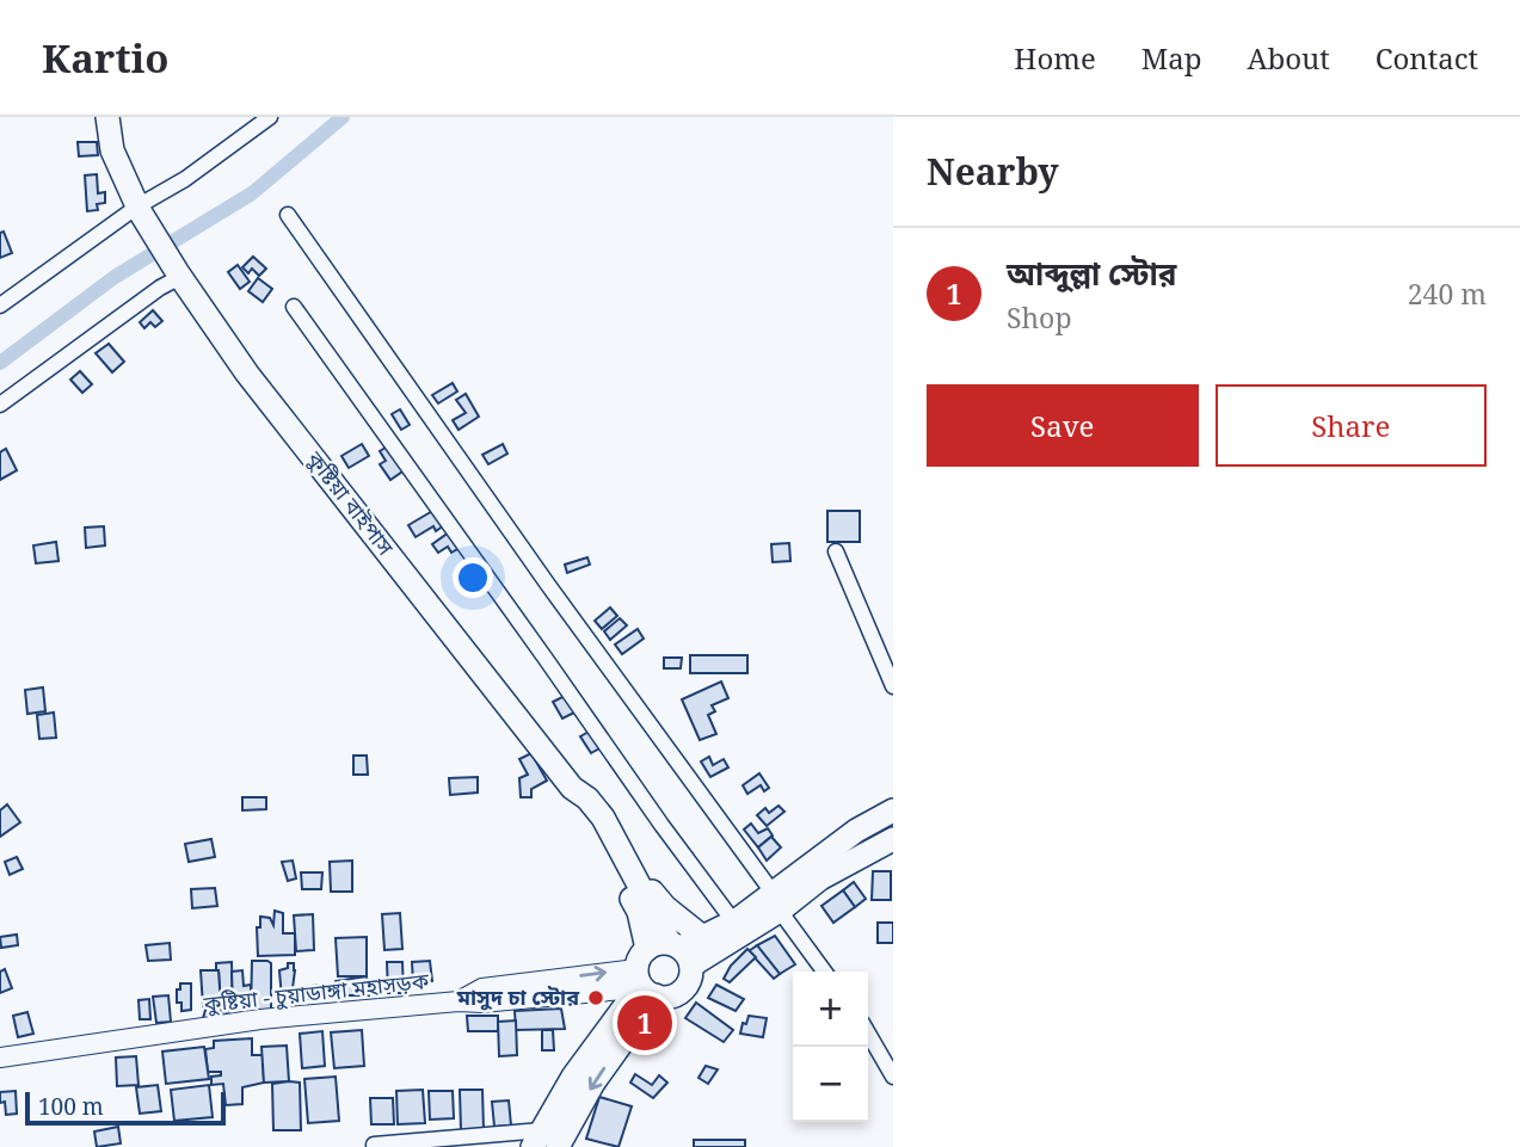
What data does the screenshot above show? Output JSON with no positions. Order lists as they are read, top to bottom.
{
  "streets": {
    "highway": ["কুষ্টিয়া বাইপাস"],
    "main road": ["কুষ্টিয়া - চুয়াডাঙ্গা মহাসড়ক"]
  },
  "crossings": [
    ["কুষ্টিয়া বাইপাস", "কুষ্টিয়া - চুয়াডাঙ্গা মহাসড়ক"]
  ],
  "places": ["মাসুদ চা স্টোর"],
  "scale_bar": "100 m",
  "page": {
    "header": "Kartio",
    "nav": [
      "Home",
      "Map",
      "About",
      "Contact"
    ],
    "heading": "Nearby",
    "list": [
      {
        "mark": "1",
        "name": "আব্দুল্লা স্টোর",
        "note": "Shop",
        "value": "240 m"
      }
    ],
    "buttons": ["Save", "Share"],
    "map_buttons": ["+", "−"],
    "pins": "1",
    "scale": "100 m"
  }
}
